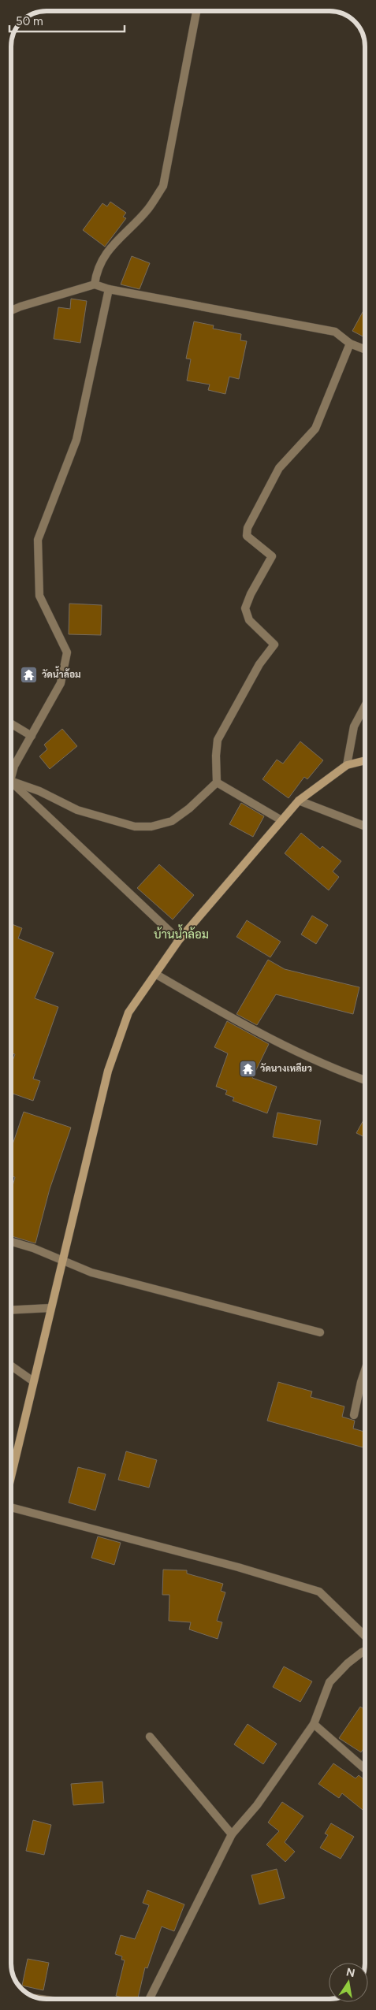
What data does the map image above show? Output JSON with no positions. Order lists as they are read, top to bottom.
{
  "districts": ["บ้านน้ำล้อม"],
  "places": {
    "temple": ["วัดน้ำล้อม", "วัดนางเหลียว"]
  },
  "scale_bar": "50 m",
  "north": "top"
}
